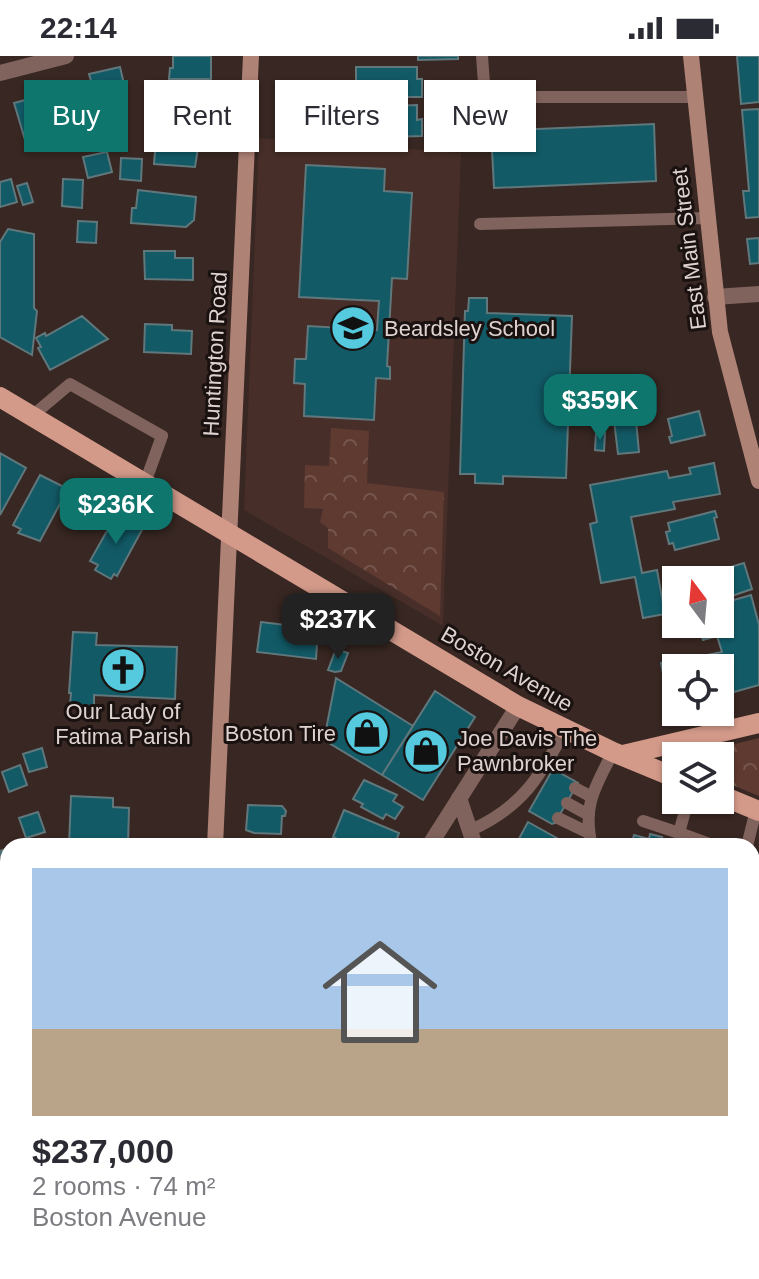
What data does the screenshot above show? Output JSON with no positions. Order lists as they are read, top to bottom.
{
  "streets": {
    "main road": ["East Main Street", "Huntington Road", "Boston Avenue"]
  },
  "crossings": [
    ["Huntington Road", "Boston Avenue"]
  ],
  "places": {
    "school or university": ["Beardsley School"],
    "church": ["Our Lady of Fatima Parish"],
    "shop": ["Boston Tire", "Joe Davis The Pawnbroker"]
  },
  "north": "top",
  "page": {
    "status": "22:14",
    "chip": [
      "Buy",
      "Rent",
      "Filters",
      "New"
    ],
    "price": ["$359K", "$236K", "$237K"],
    "list": [
      {
        "name": "$237,000",
        "note": "2 rooms · 74 m² · Boston Avenue"
      }
    ]
  }
}
